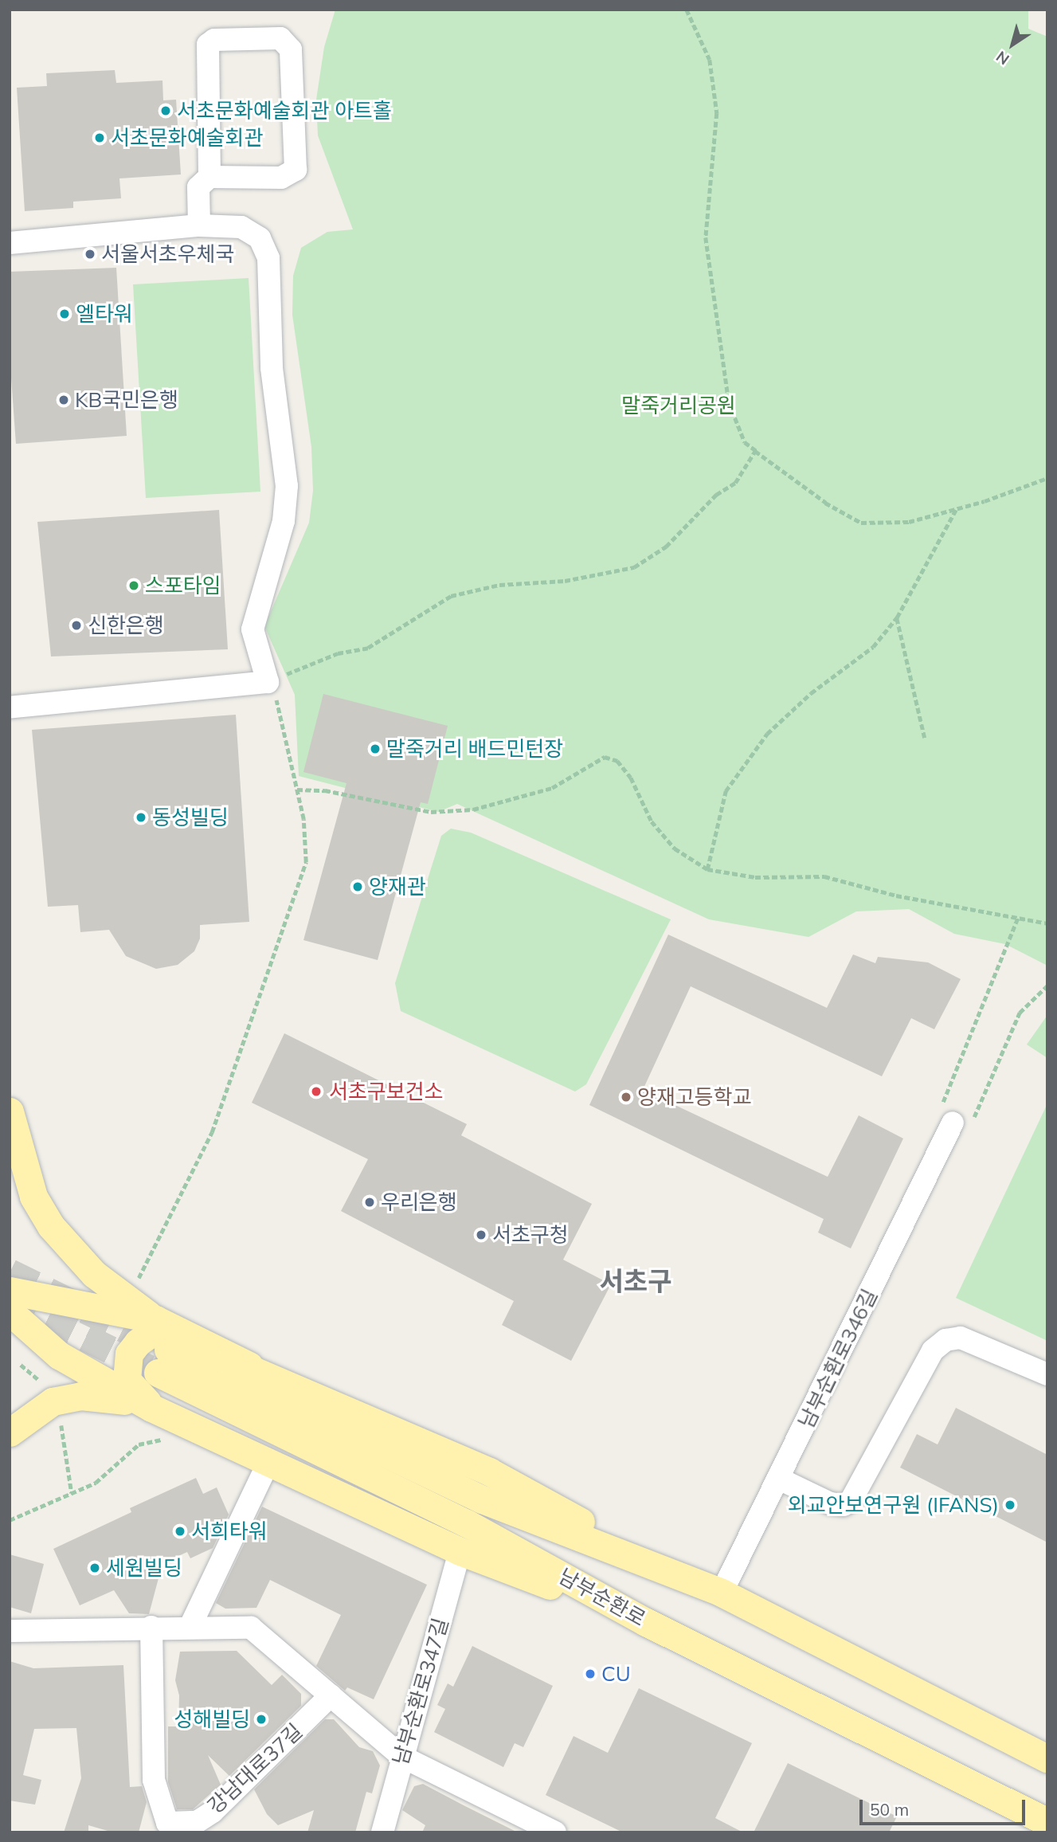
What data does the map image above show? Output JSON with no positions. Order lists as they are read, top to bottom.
{
  "streets": {
    "main road": ["남부순환로"],
    "street": ["남부순환로346길", "남부순환로347길", "강남대로37길"]
  },
  "crossings": [
    ["남부순환로346길", "남부순환로"]
  ],
  "districts": ["서초구"],
  "parks": ["말죽거리공원"],
  "places": [
    "서초문화예술회관 아트홀",
    "서초문화예술회관",
    "서울서초우체국",
    "엘타워",
    "KB국민은행",
    "스포타임",
    "신한은행",
    "말죽거리 배드민턴장",
    "동성빌딩",
    "양재관",
    "서초구보건소",
    "양재고등학교",
    "우리은행",
    "서초구청",
    "외교안보연구원 (IFANS)",
    "서희타워",
    "세원빌딩",
    "CU",
    "성해빌딩"
  ],
  "scale_bar": "50 m",
  "north": "bottom left"
}
